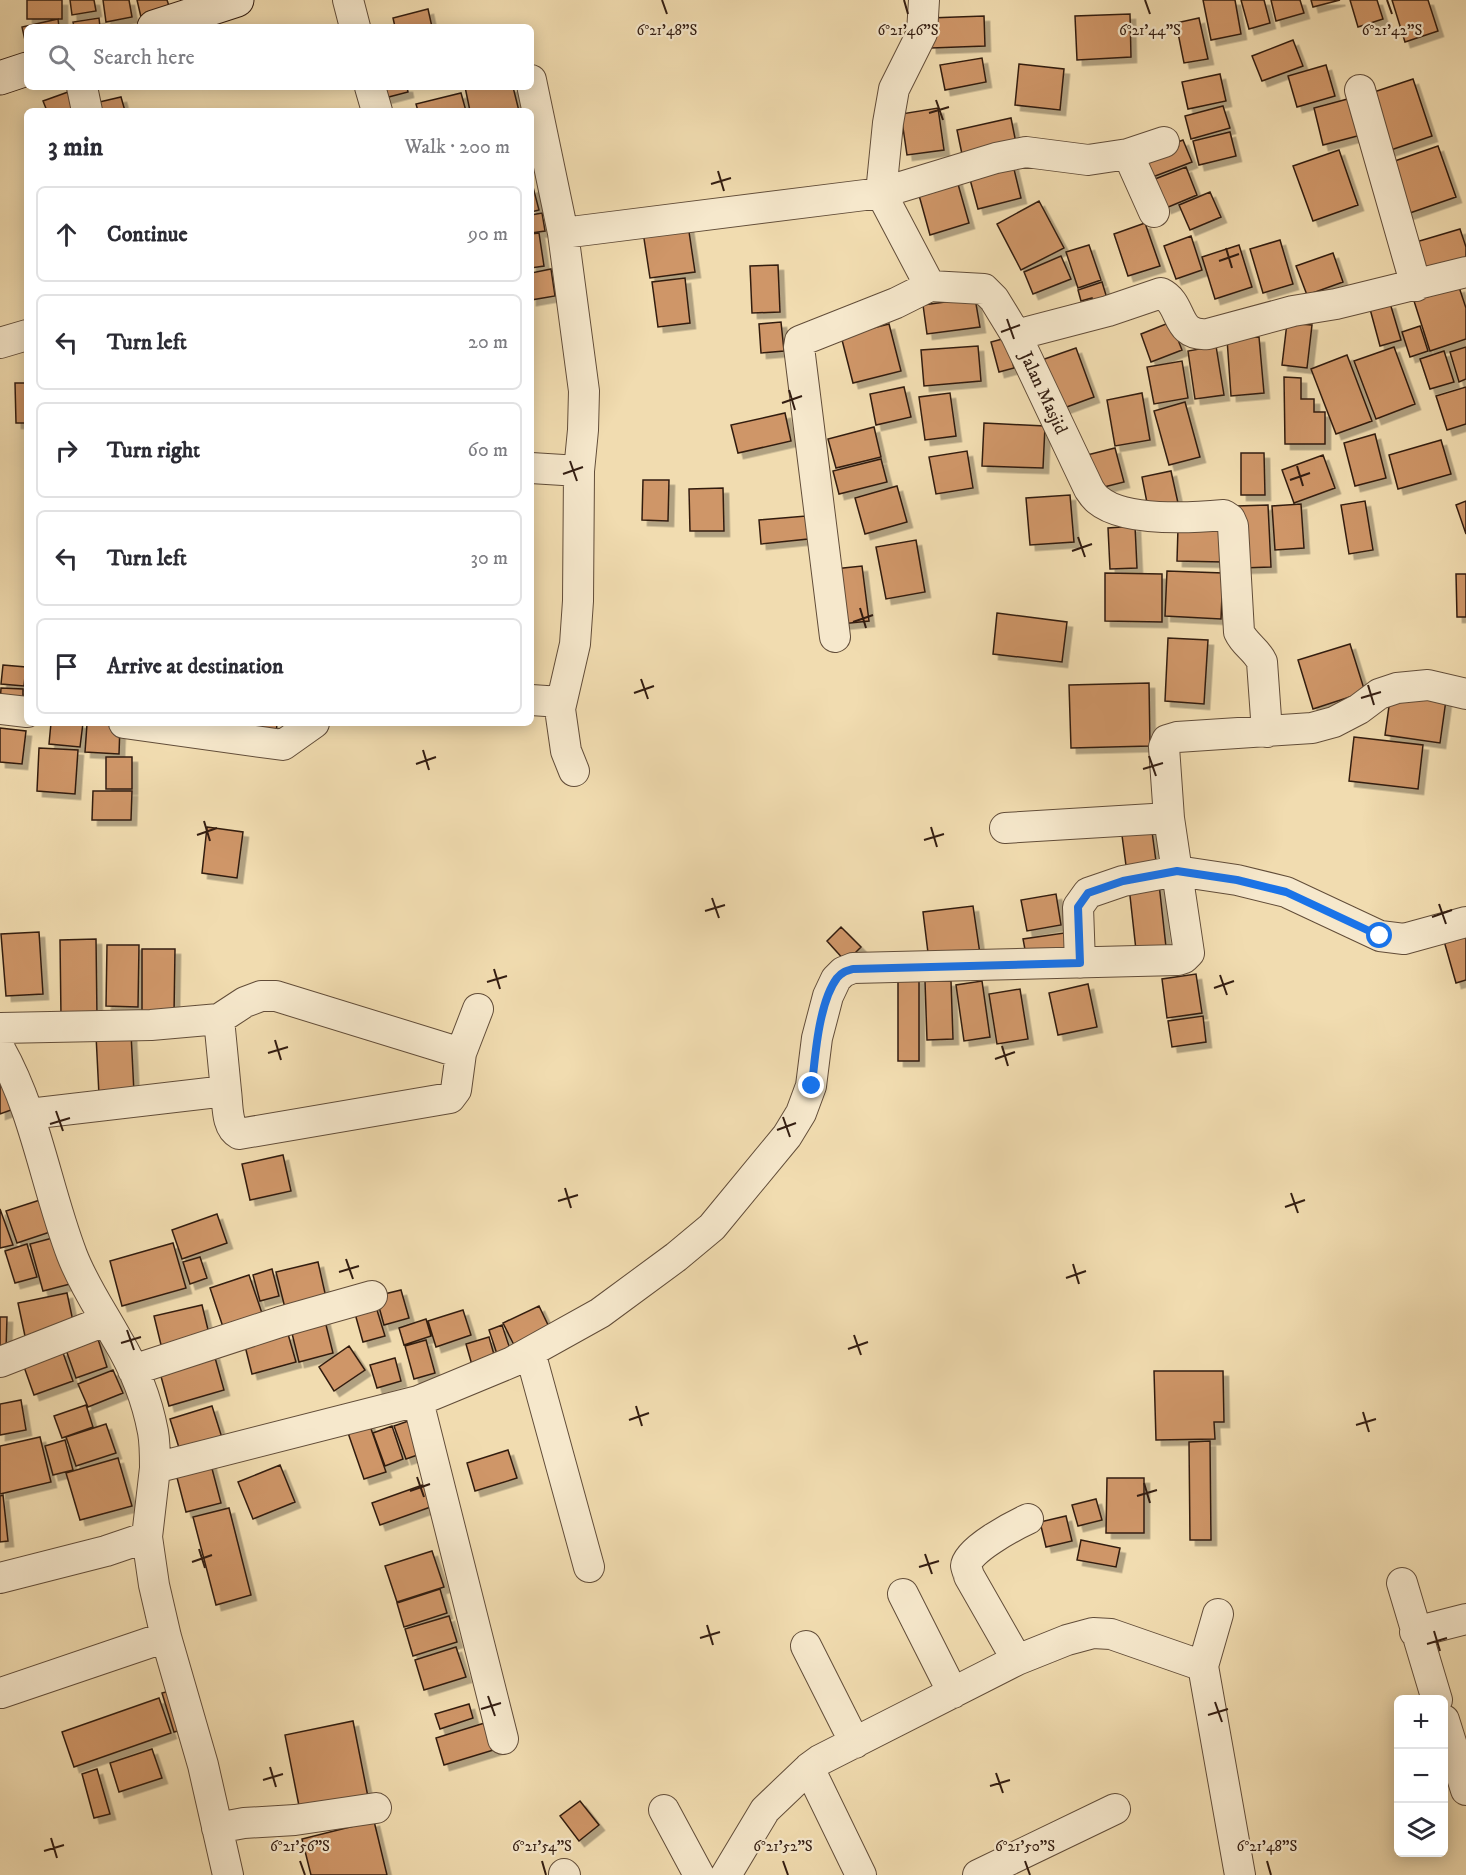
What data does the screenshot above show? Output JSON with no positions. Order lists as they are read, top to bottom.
{
  "streets": {
    "street": ["Jalan Masjid"]
  },
  "page": {
    "search": "Search here",
    "heading": ["3 min", "Walk · 200 m"],
    "list": [
      ["Continue", "90 m"],
      ["Turn left", "20 m"],
      ["Turn right", "60 m"],
      ["Turn left", "30 m"],
      "Arrive at destination"
    ],
    "map_buttons": ["+", "−"]
  },
  "coordinates": [
    "6°21'48\"S",
    "6°21'46\"S",
    "6°21'44\"S",
    "6°21'42\"S",
    "6°21'56\"S",
    "6°21'54\"S",
    "6°21'52\"S",
    "6°21'50\"S"
  ]
}
